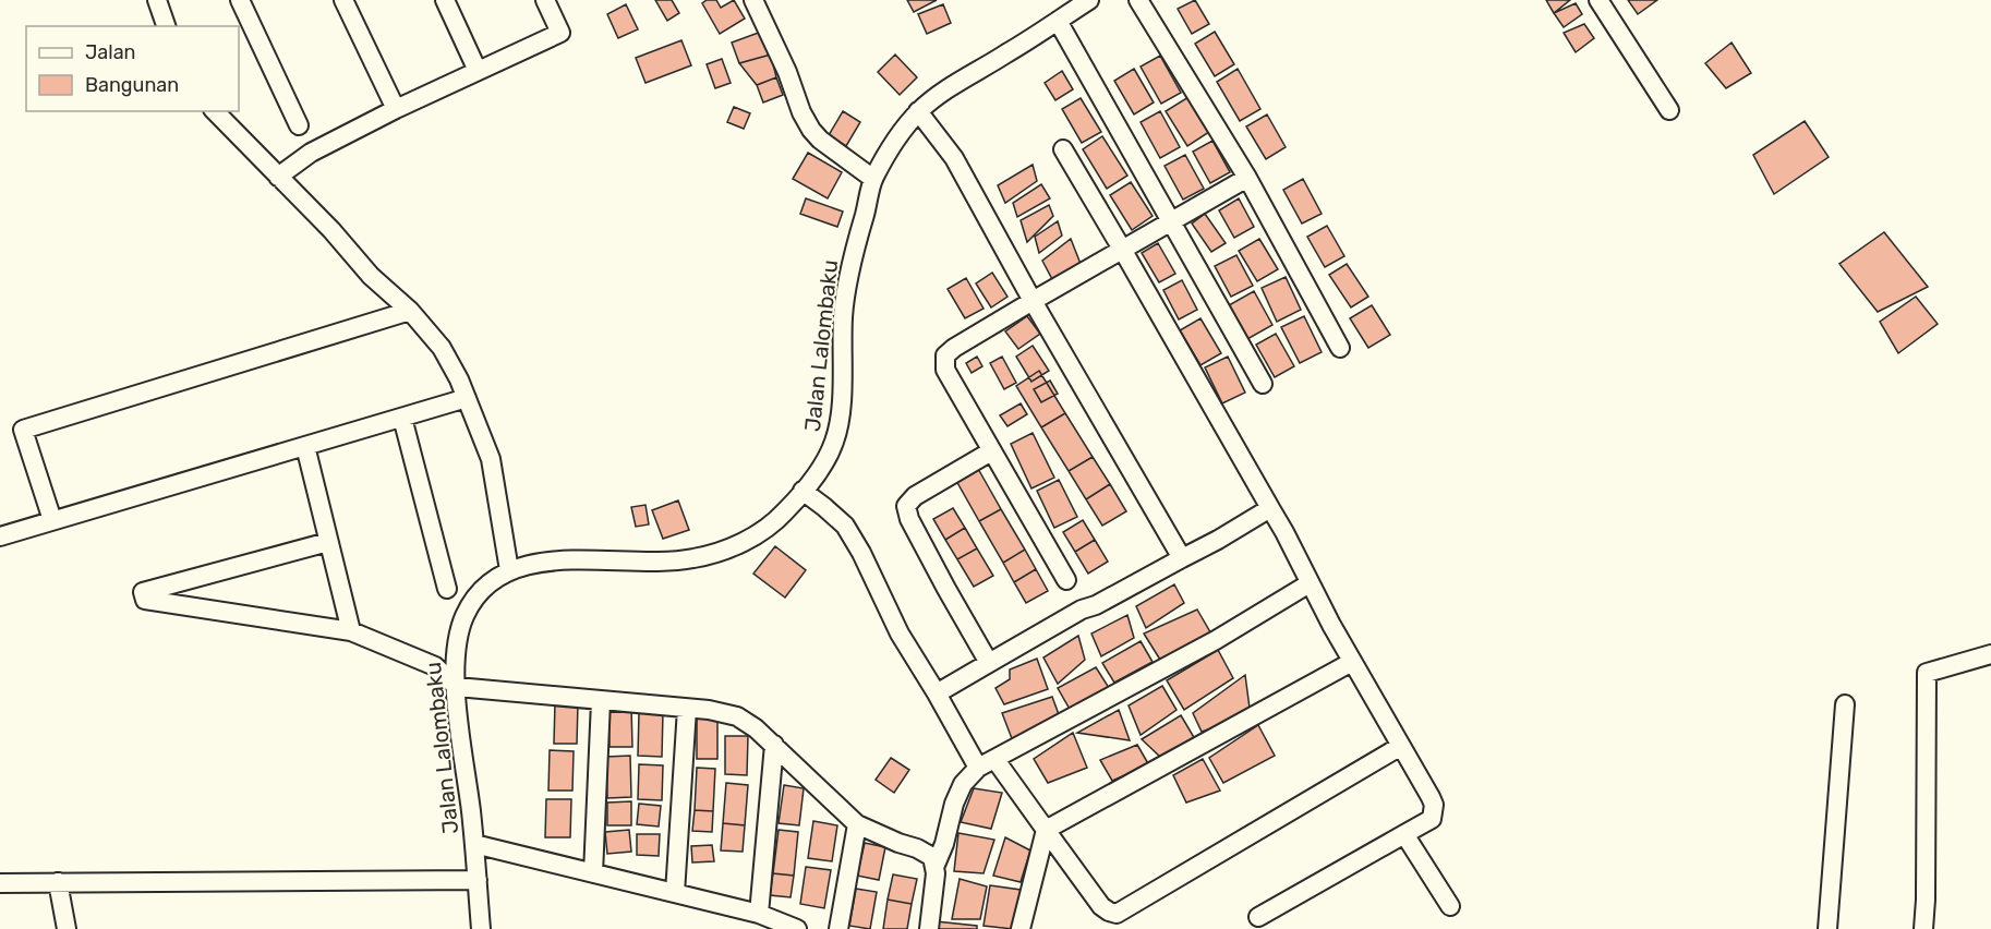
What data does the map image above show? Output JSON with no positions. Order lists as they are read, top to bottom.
{
  "streets": {
    "street": ["Jalan Lalombaku"]
  },
  "legend": ["Jalan", "Bangunan"]
}
